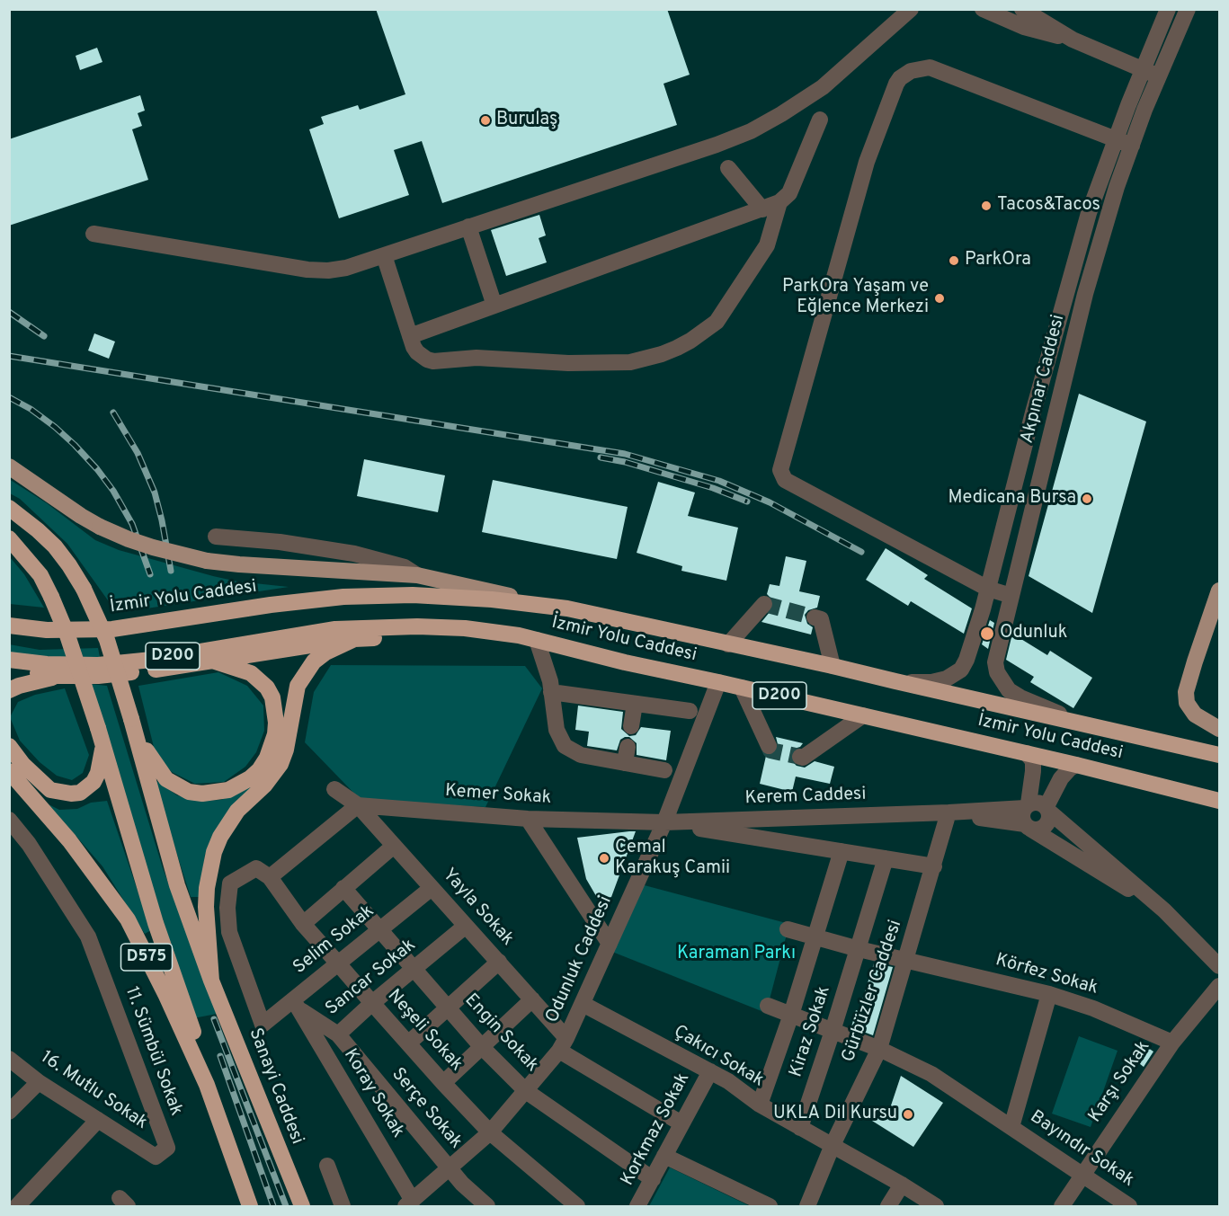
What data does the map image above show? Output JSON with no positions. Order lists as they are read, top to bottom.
{
  "streets": {
    "highway": [
      "İzmir Yolu Caddesi",
      "D200",
      "D575",
      "Sanayi Caddesi"
    ],
    "street": [
      "Akpınar Caddesi",
      "Kemer Sokak",
      "Kerem Caddesi",
      "Yayla Sokak",
      "Selim Sokak",
      "Odunluk Caddesi",
      "Körfez Sokak",
      "Sancar Sokak",
      "Gürbüzler Caddesi",
      "Neşeli Sokak",
      "Kiraz Sokak",
      "Engin Sokak",
      "11. Sümbül Sokak",
      "Çakıcı Sokak",
      "Karşı Sokak",
      "16. Mutlu Sokak",
      "Koray Sokak",
      "Serçe Sokak",
      "Korkmaz Sokak",
      "Bayındır Sokak"
    ]
  },
  "crossings": [
    ["Akpınar Caddesi", "İzmir Yolu Caddesi"],
    ["İzmir Yolu Caddesi", "Odunluk Caddesi"],
    ["Kemer Sokak", "Kerem Caddesi"],
    ["Kemer Sokak", "Yayla Sokak"],
    ["Kemer Sokak", "Odunluk Caddesi"],
    ["Kerem Caddesi", "Odunluk Caddesi"],
    ["Kerem Caddesi", "Gürbüzler Caddesi"],
    ["Yayla Sokak", "Selim Sokak"],
    ["Yayla Sokak", "Odunluk Caddesi"],
    ["Yayla Sokak", "Sancar Sokak"],
    ["Yayla Sokak", "Korkmaz Sokak"],
    ["Selim Sokak", "Neşeli Sokak"],
    ["Selim Sokak", "Engin Sokak"],
    ["D575", "Sanayi Caddesi"],
    ["Odunluk Caddesi", "Neşeli Sokak"],
    ["Odunluk Caddesi", "Engin Sokak"],
    ["Odunluk Caddesi", "Çakıcı Sokak"],
    ["Odunluk Caddesi", "Koray Sokak"],
    ["Odunluk Caddesi", "Serçe Sokak"],
    ["Körfez Sokak", "Gürbüzler Caddesi"],
    ["Körfez Sokak", "Karşı Sokak"],
    ["Körfez Sokak", "Bayındır Sokak"],
    ["Sancar Sokak", "Neşeli Sokak"],
    ["Sancar Sokak", "Engin Sokak"],
    ["Sancar Sokak", "Koray Sokak"],
    ["Sancar Sokak", "Serçe Sokak"],
    ["Gürbüzler Caddesi", "Çakıcı Sokak"],
    ["Gürbüzler Caddesi", "Bayındır Sokak"],
    ["Kiraz Sokak", "Çakıcı Sokak"],
    ["Kiraz Sokak", "Bayındır Sokak"],
    ["Engin Sokak", "Korkmaz Sokak"],
    ["11. Sümbül Sokak", "16. Mutlu Sokak"],
    ["Çakıcı Sokak", "Korkmaz Sokak"],
    ["Karşı Sokak", "Bayındır Sokak"]
  ],
  "parks": ["Karaman Parkı"],
  "places": [
    "Burulaş",
    "Tacos&Tacos",
    "ParkOra",
    "ParkOra Yaşam ve Eğlence Merkezi",
    "Medicana Bursa",
    "Odunluk",
    "Cemal Karakuş Camii",
    "UKLA Dil Kursu"
  ]
}
